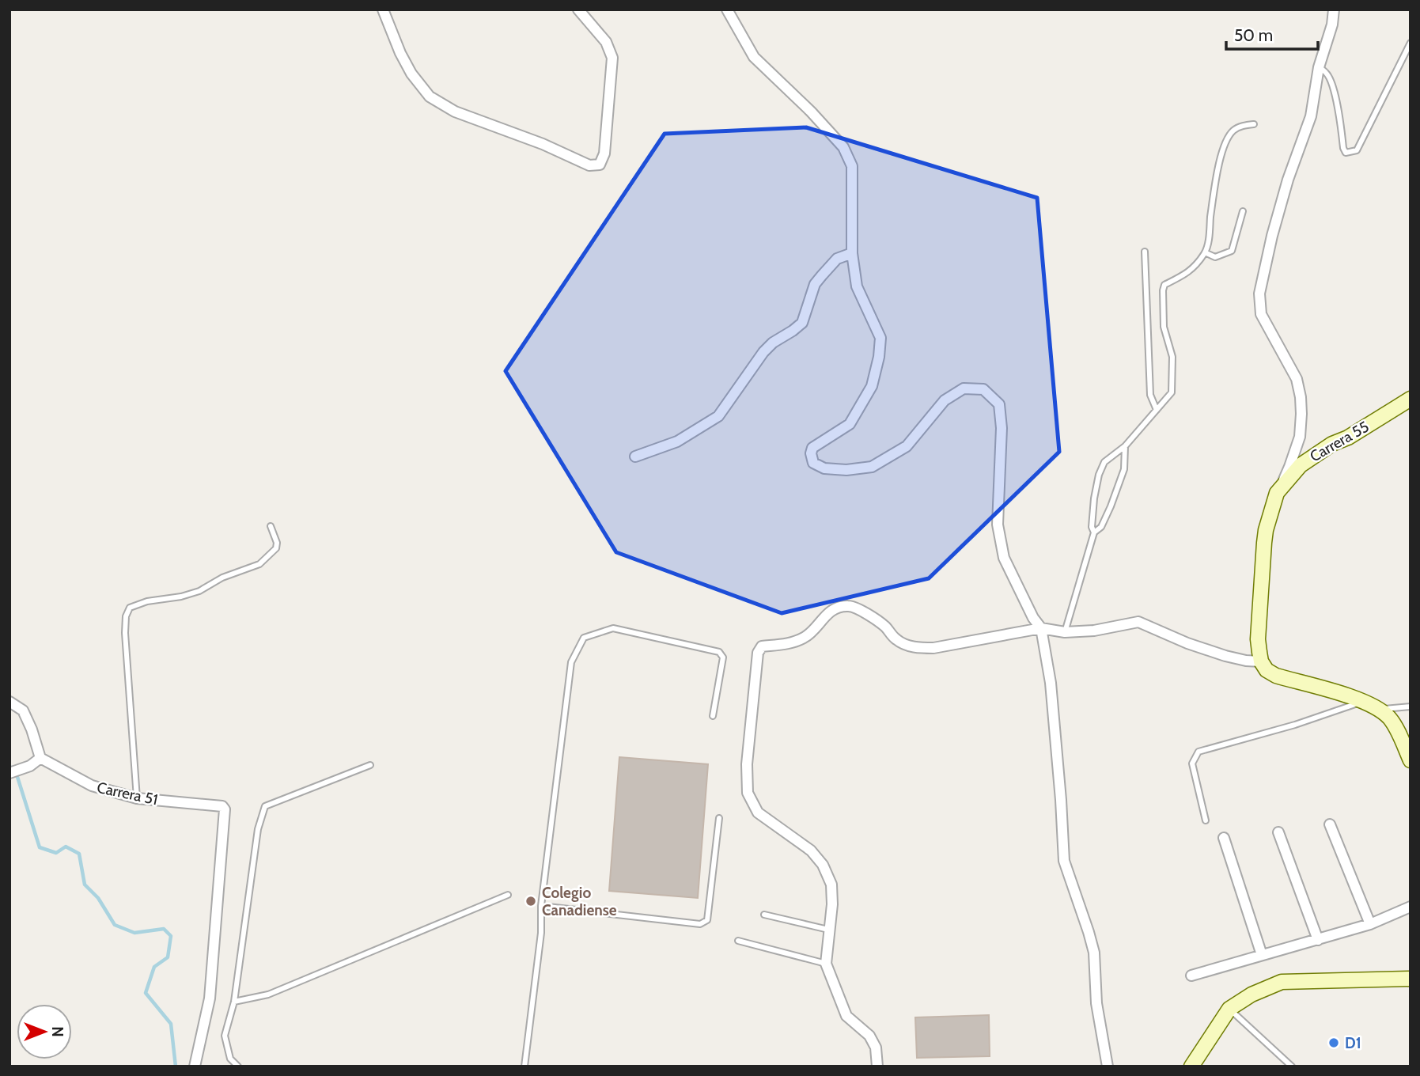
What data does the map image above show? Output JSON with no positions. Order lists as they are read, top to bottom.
{
  "streets": {
    "street": ["Carrera 55", "Carrera 51"]
  },
  "places": ["Colegio Canadiense", "D1"],
  "scale_bar": "50 m",
  "north": "right"
}
